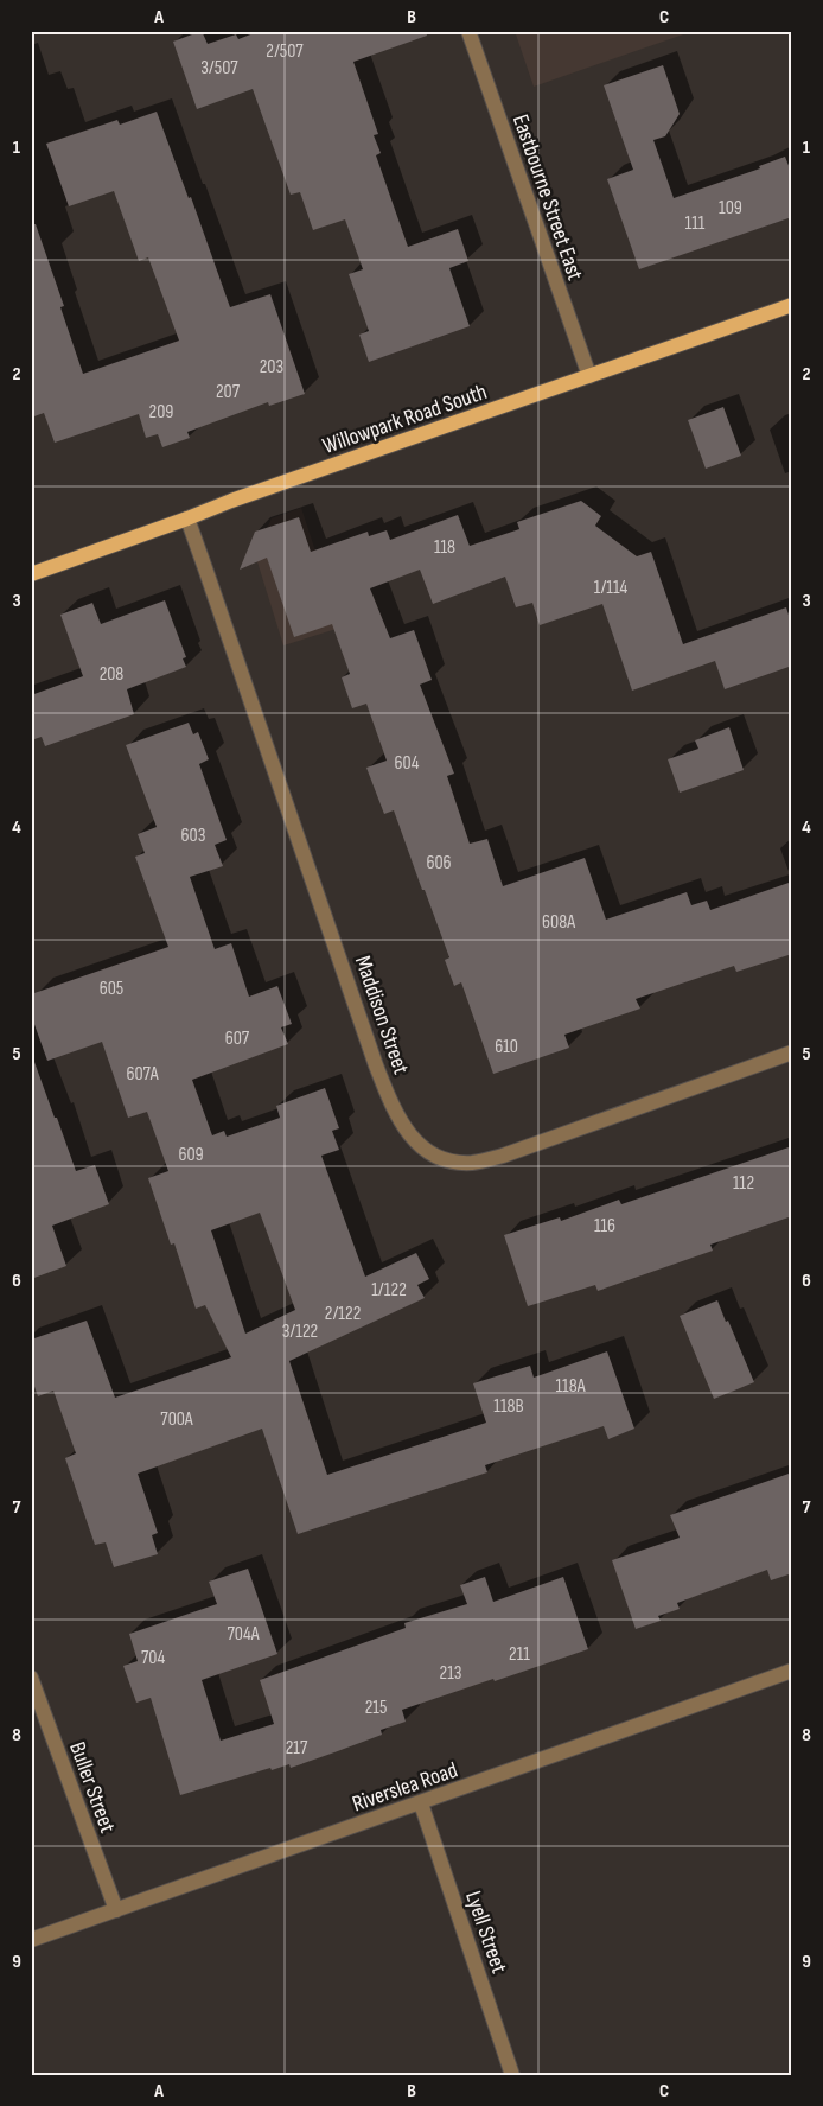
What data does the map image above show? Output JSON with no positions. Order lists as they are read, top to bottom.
{
  "streets": {
    "main road": ["Willowpark Road South"],
    "street": [
      "Eastbourne Street East",
      "Maddison Street",
      "Riverslea Road",
      "Buller Street",
      "Lyell Street"
    ]
  },
  "crossings": [
    ["Eastbourne Street East", "Willowpark Road South"],
    ["Willowpark Road South", "Maddison Street"],
    ["Riverslea Road", "Buller Street"],
    ["Riverslea Road", "Lyell Street"]
  ],
  "house_numbers": [
    "2/507",
    "3/507",
    "109",
    "111",
    "203",
    "207",
    "209",
    "118",
    "1/114",
    "208",
    "604",
    "603",
    "606",
    "608A",
    "605",
    "607",
    "610",
    "607A",
    "609",
    "112",
    "116",
    "1/122",
    "2/122",
    "3/122",
    "118A",
    "118B",
    "700A",
    "704A",
    "211",
    "704",
    "213",
    "215",
    "217"
  ],
  "grid": {
    "columns": ["A", "B", "C"],
    "rows": [
      "1",
      "2",
      "3",
      "4",
      "5",
      "6",
      "7",
      "8",
      "9"
    ]
  }
}
